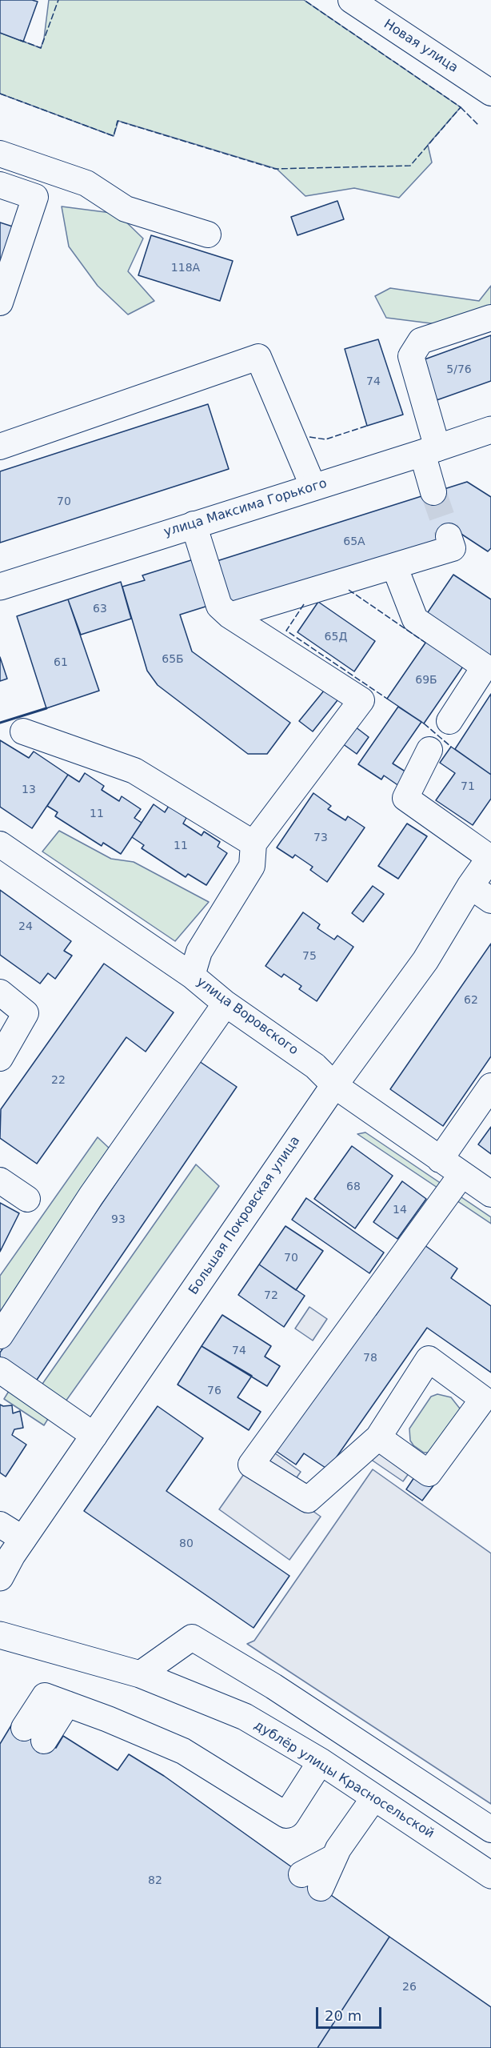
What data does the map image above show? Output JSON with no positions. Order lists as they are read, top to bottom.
{
  "streets": {
    "main road": ["улица Максима Горького", "Большая Покровская улица", "дублёр улицы Красносельской"],
    "street": ["Новая улица", "улица Воровского"]
  },
  "crossings": [
    ["улица Воровского", "Большая Покровская улица"]
  ],
  "house_numbers": [
    "118А",
    "5/76",
    "74",
    "70",
    "65А",
    "63",
    "65Д",
    "65Б",
    "61",
    "69Б",
    "71",
    "13",
    "11",
    "73",
    "11",
    "24",
    "75",
    "62",
    "22",
    "68",
    "14",
    "93",
    "70",
    "72",
    "74",
    "78",
    "76",
    "80",
    "82",
    "26"
  ],
  "scale_bar": "20 m"
}
